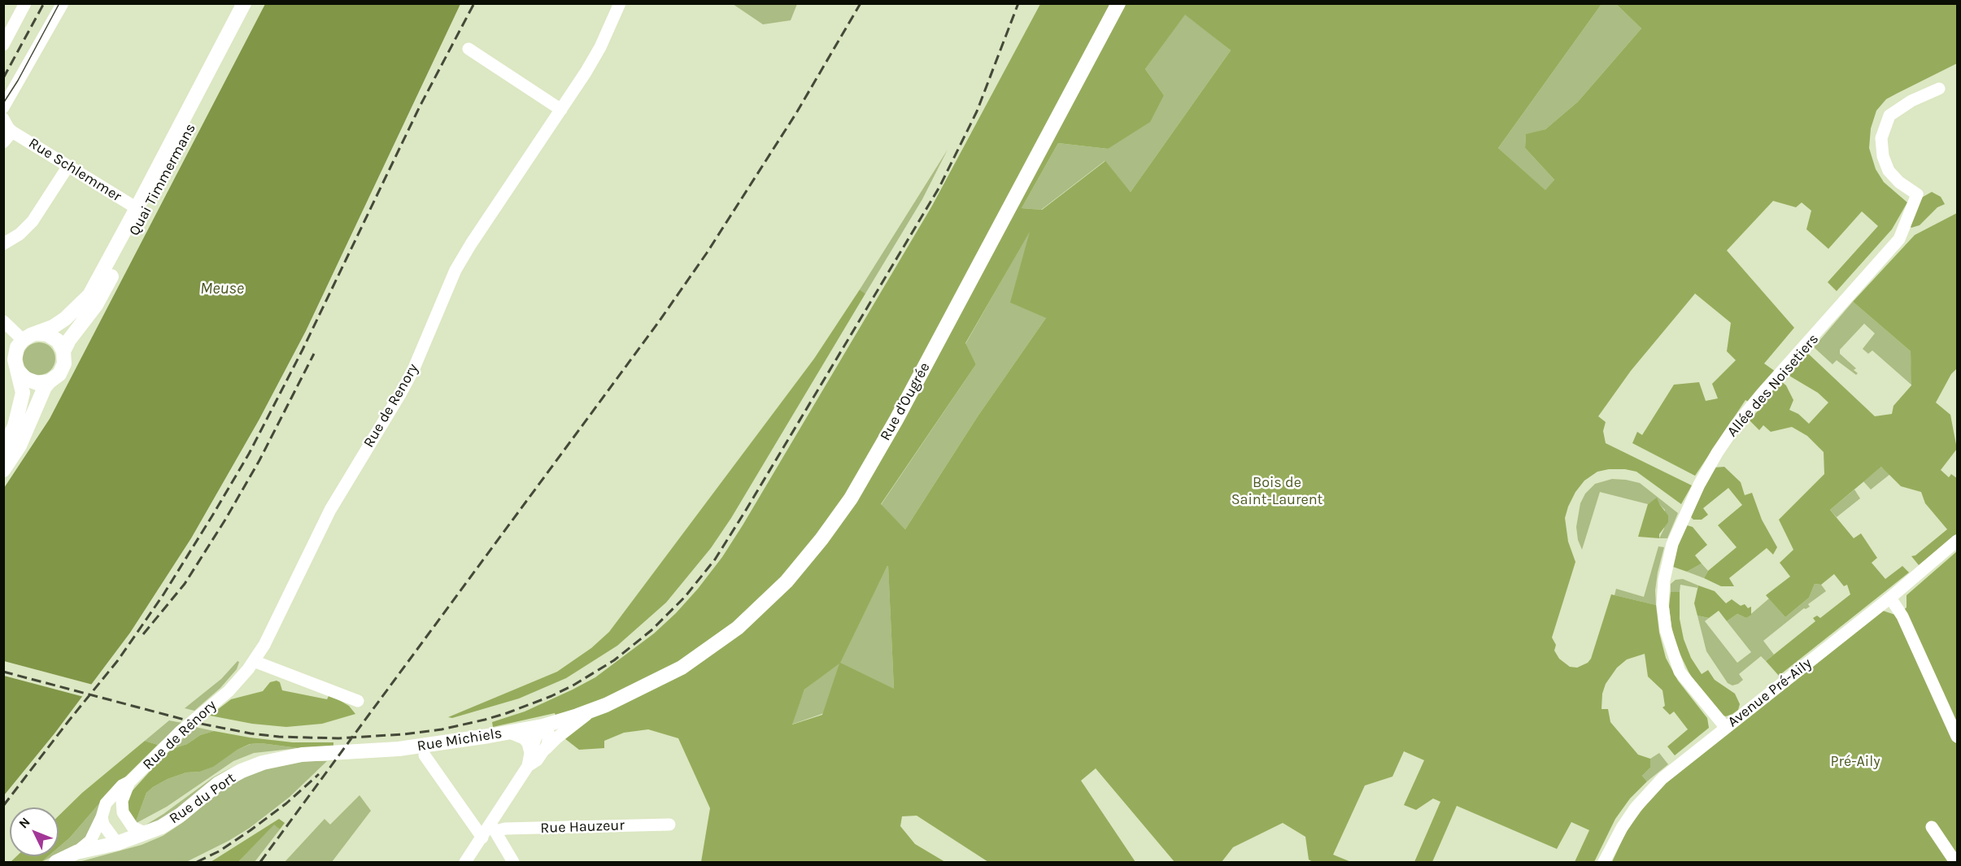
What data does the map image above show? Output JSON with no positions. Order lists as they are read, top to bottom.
{
  "streets": {
    "main road": [
      "Quai Timmermans",
      "Rue d'Ougrée",
      "Rue Michiels",
      "Rue du Port"
    ],
    "street": [
      "Rue Schlemmer",
      "Allée des Noisetiers",
      "Rue de Renory",
      "Avenue Pré-Aily",
      "Rue Hauzeur"
    ]
  },
  "crossings": [
    ["Rue Schlemmer", "Quai Timmermans"],
    ["Allée des Noisetiers", "Avenue Pré-Aily"],
    ["Rue d'Ougrée", "Rue Michiels"],
    ["Rue d'Ougrée", "Rue Hauzeur"],
    ["Rue de Renory", "Rue du Port"],
    ["Rue Michiels", "Rue du Port"]
  ],
  "water": ["Meuse"],
  "parks": ["Bois de Saint-Laurent", "Pré-Aily"],
  "north": "top left"
}
